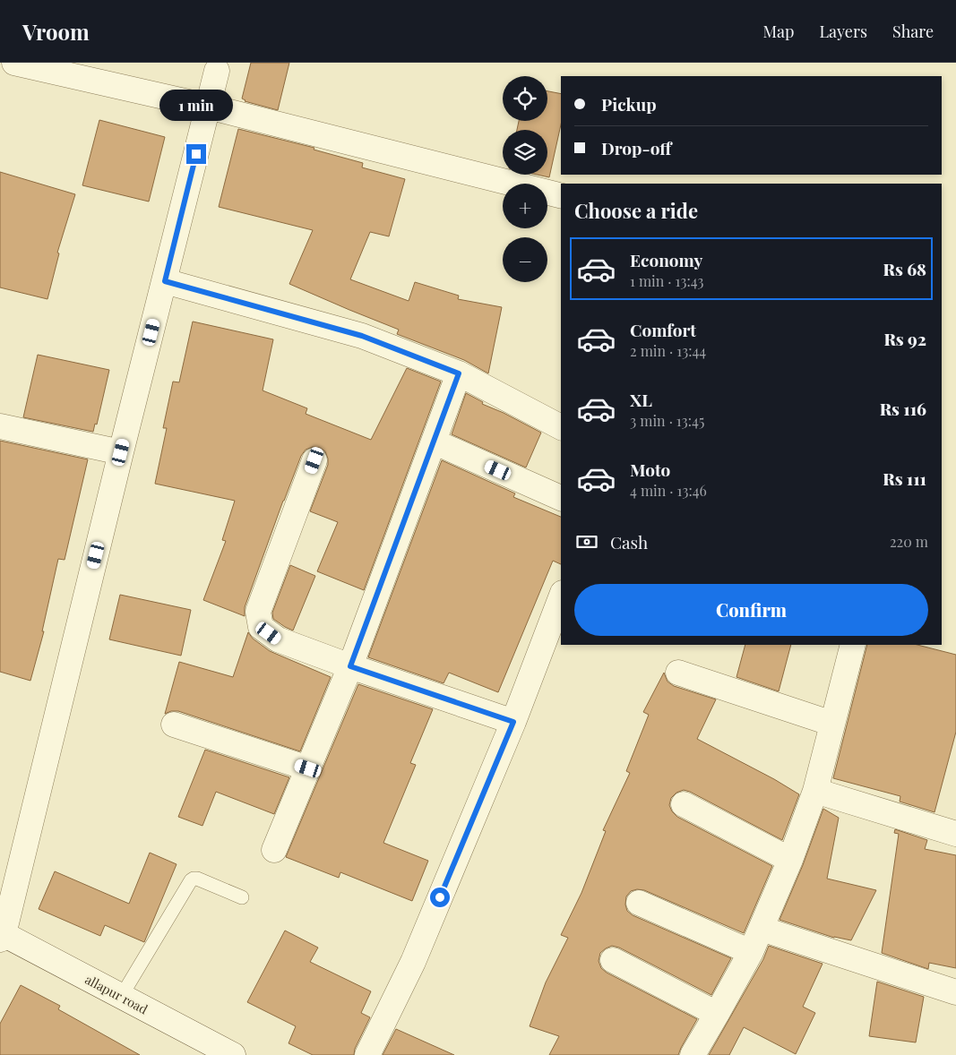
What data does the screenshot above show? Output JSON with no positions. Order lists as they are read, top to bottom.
{
  "streets": {
    "street": ["allapur road"]
  },
  "page": {
    "header": "Vroom",
    "nav": ["Map", "Layers", "Share"],
    "map_buttons": ["+", "−"],
    "banner": ["Pickup", "Drop-off"],
    "bubble": "1 min",
    "heading": "Choose a ride",
    "list": [
      {
        "name": "Economy",
        "note": "1 min · 13:43",
        "value": "Rs 68"
      },
      {
        "name": "Comfort",
        "note": "2 min · 13:44",
        "value": "Rs 92"
      },
      {
        "name": "XL",
        "note": "3 min · 13:45",
        "value": "Rs 116"
      },
      {
        "name": "Moto",
        "note": "4 min · 13:46",
        "value": "Rs 111"
      }
    ],
    "pay": ["Cash", "220 m"],
    "buttons": "Confirm"
  }
}
